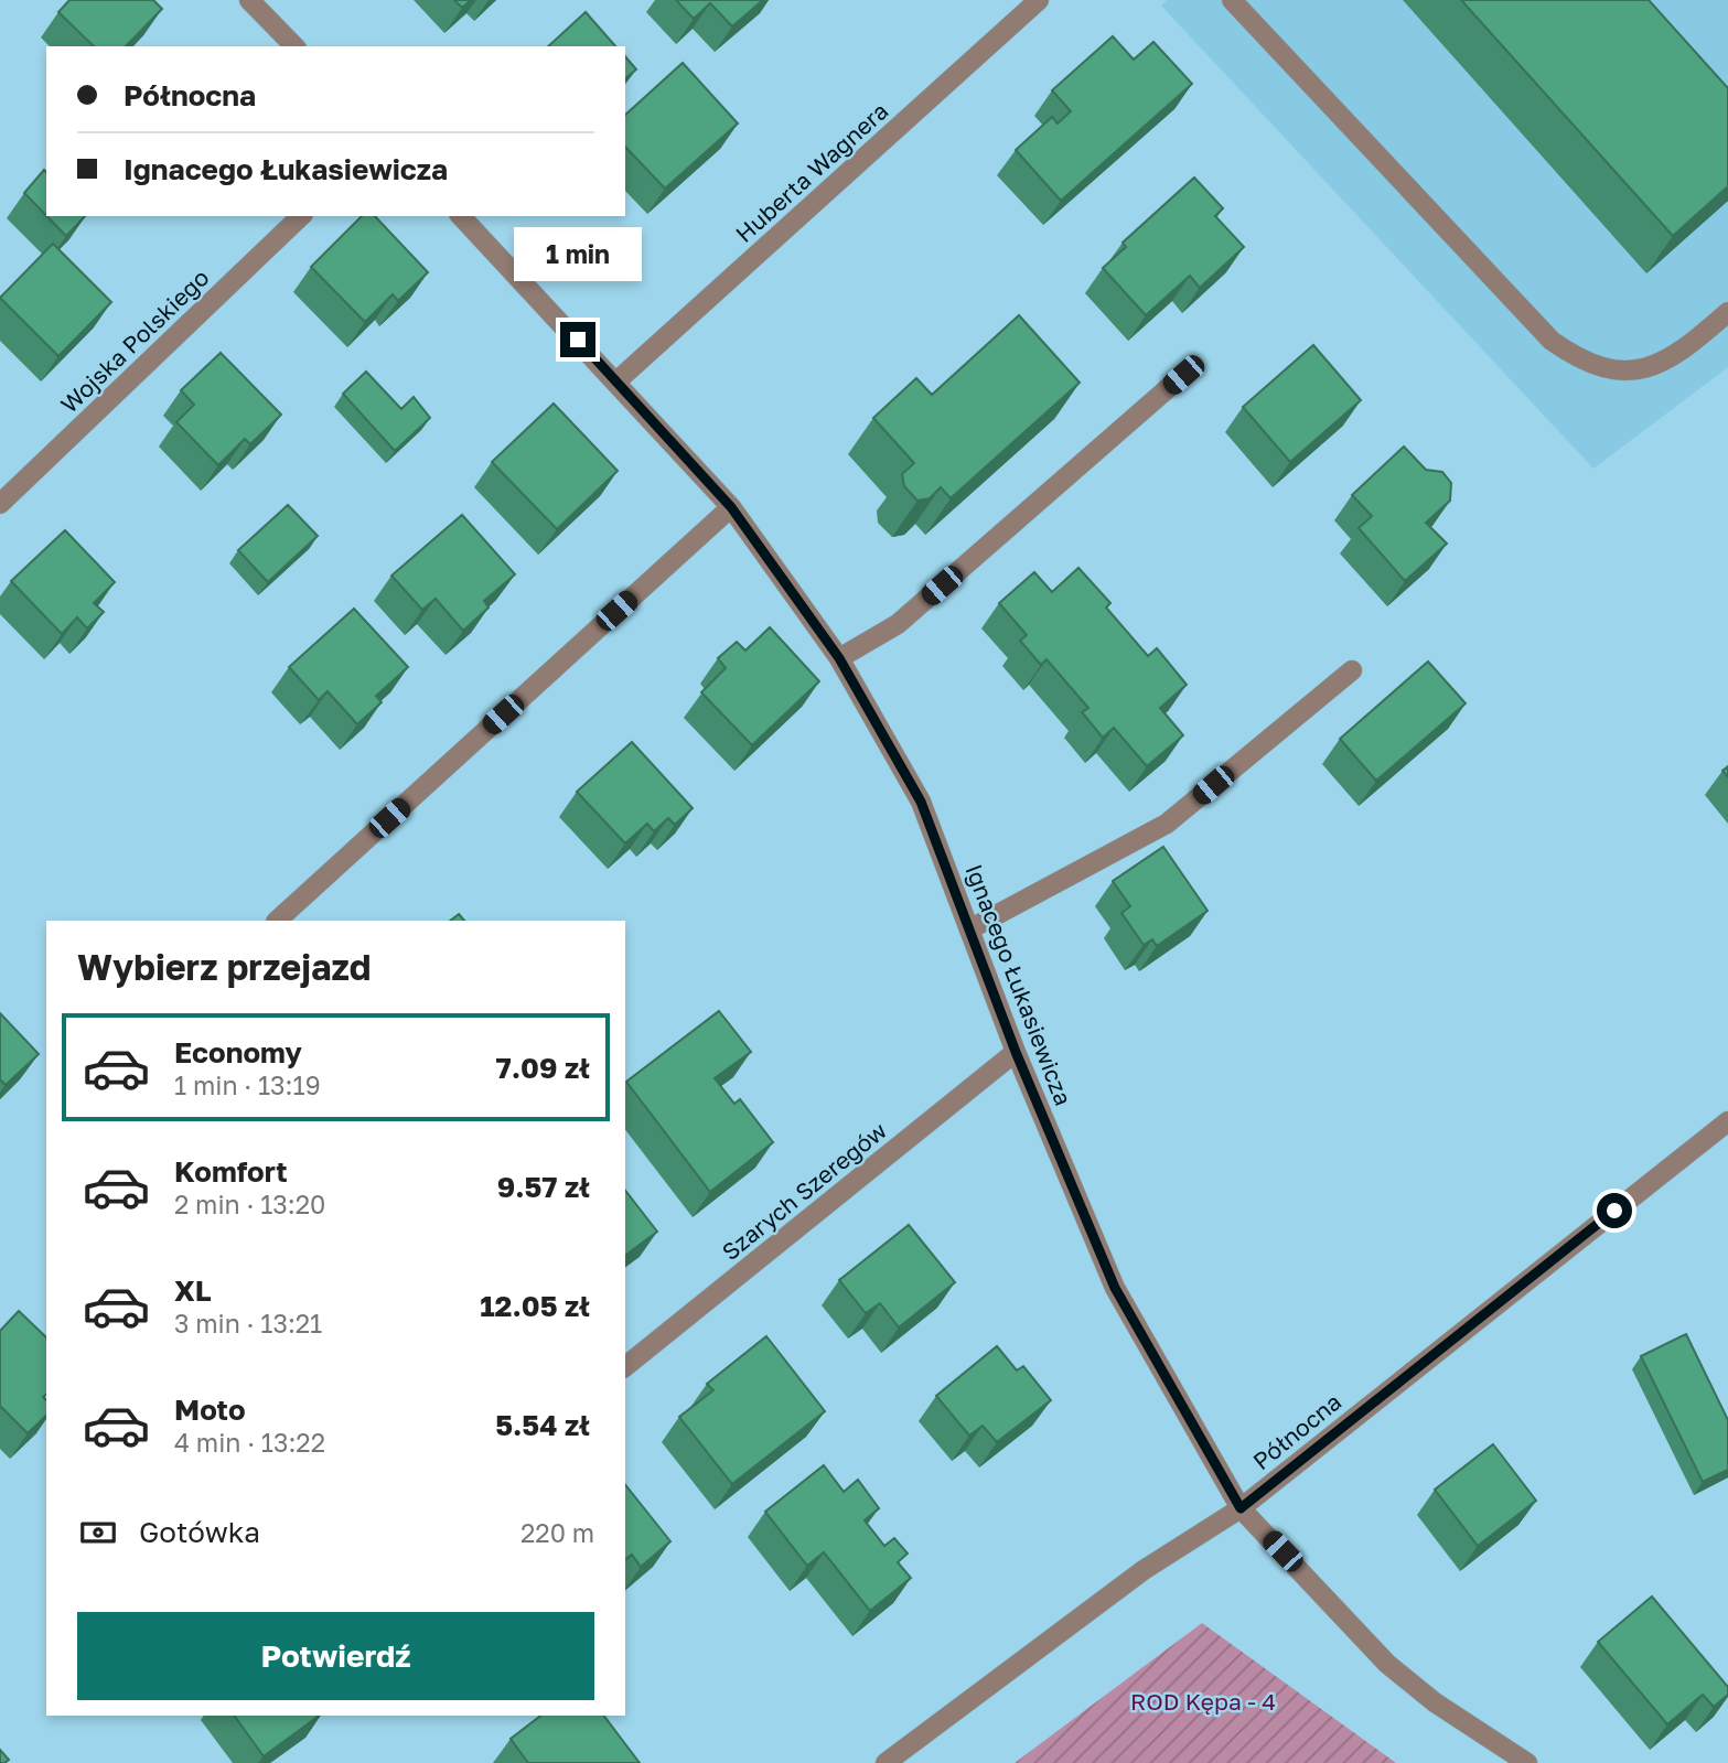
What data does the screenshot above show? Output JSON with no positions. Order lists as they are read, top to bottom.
{
  "streets": {
    "street": [
      "Huberta Wagnera",
      "Wojska Polskiego",
      "Ignacego Łukasiewicza",
      "Szarych Szeregów",
      "Północna"
    ]
  },
  "crossings": [
    ["Huberta Wagnera", "Ignacego Łukasiewicza"],
    ["Ignacego Łukasiewicza", "Szarych Szeregów"],
    ["Ignacego Łukasiewicza", "Północna"]
  ],
  "parks": ["ROD Kępa - 4"],
  "page": {
    "banner": ["Północna", "Ignacego Łukasiewicza"],
    "bubble": "1 min",
    "heading": "Wybierz przejazd",
    "list": [
      {
        "name": "Economy",
        "note": "1 min · 13:19",
        "value": "7.09 zł"
      },
      {
        "name": "Komfort",
        "note": "2 min · 13:20",
        "value": "9.57 zł"
      },
      {
        "name": "XL",
        "note": "3 min · 13:21",
        "value": "12.05 zł"
      },
      {
        "name": "Moto",
        "note": "4 min · 13:22",
        "value": "5.54 zł"
      }
    ],
    "pay": ["Gotówka", "220 m"],
    "buttons": "Potwierdź"
  }
}
